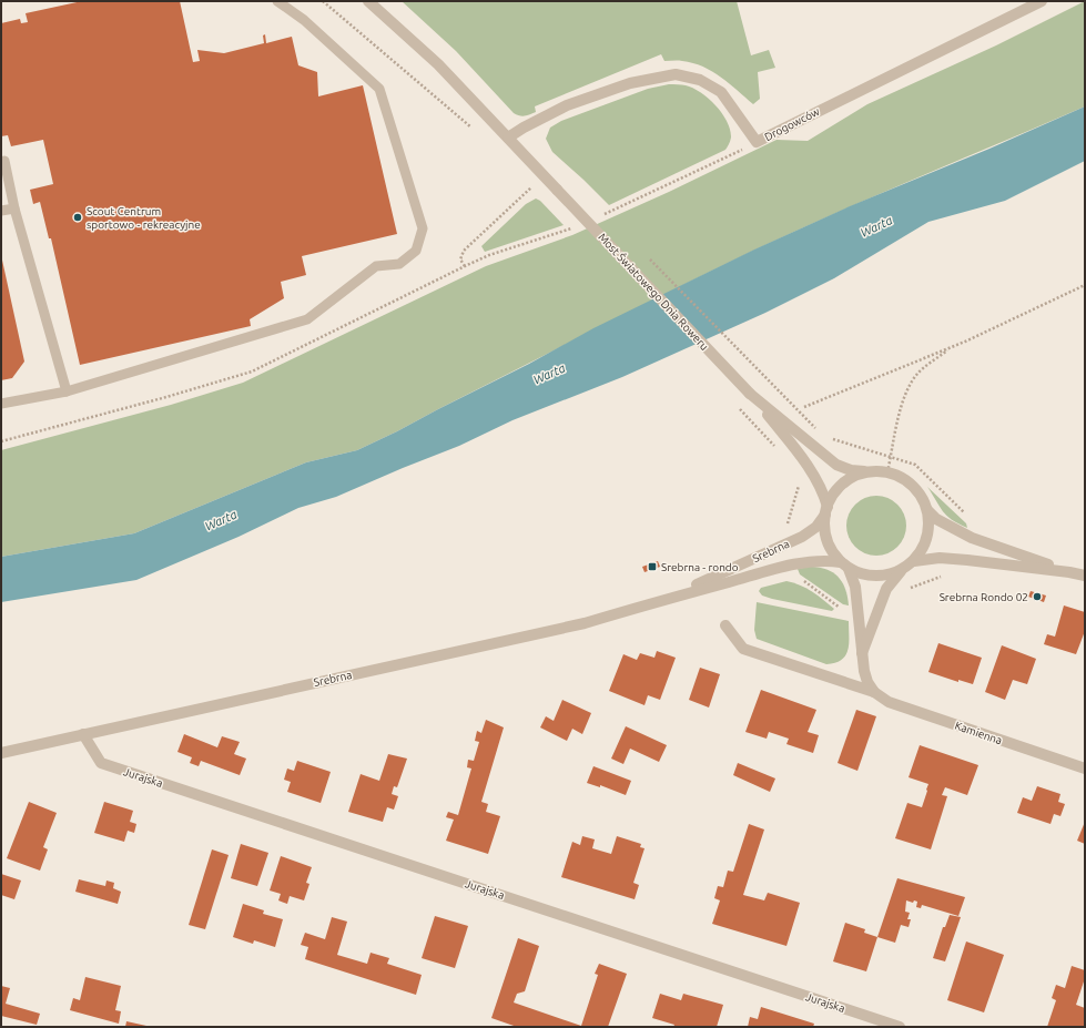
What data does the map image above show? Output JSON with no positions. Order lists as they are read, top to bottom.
{
  "streets": {
    "street": [
      "Drogowców",
      "Most Światowego Dnia Roweru",
      "Srebrna",
      "Kamienna",
      "Jurajska"
    ]
  },
  "crossings": [
    ["Drogowców", "Most Światowego Dnia Roweru"],
    ["Srebrna", "Jurajska"]
  ],
  "water": ["Warta"],
  "places": {
    "other": ["Scout Centrum sportowo - rekreacyjne", "Srebrna Rondo 02"],
    "transit": ["Srebrna - rondo"]
  }
}
